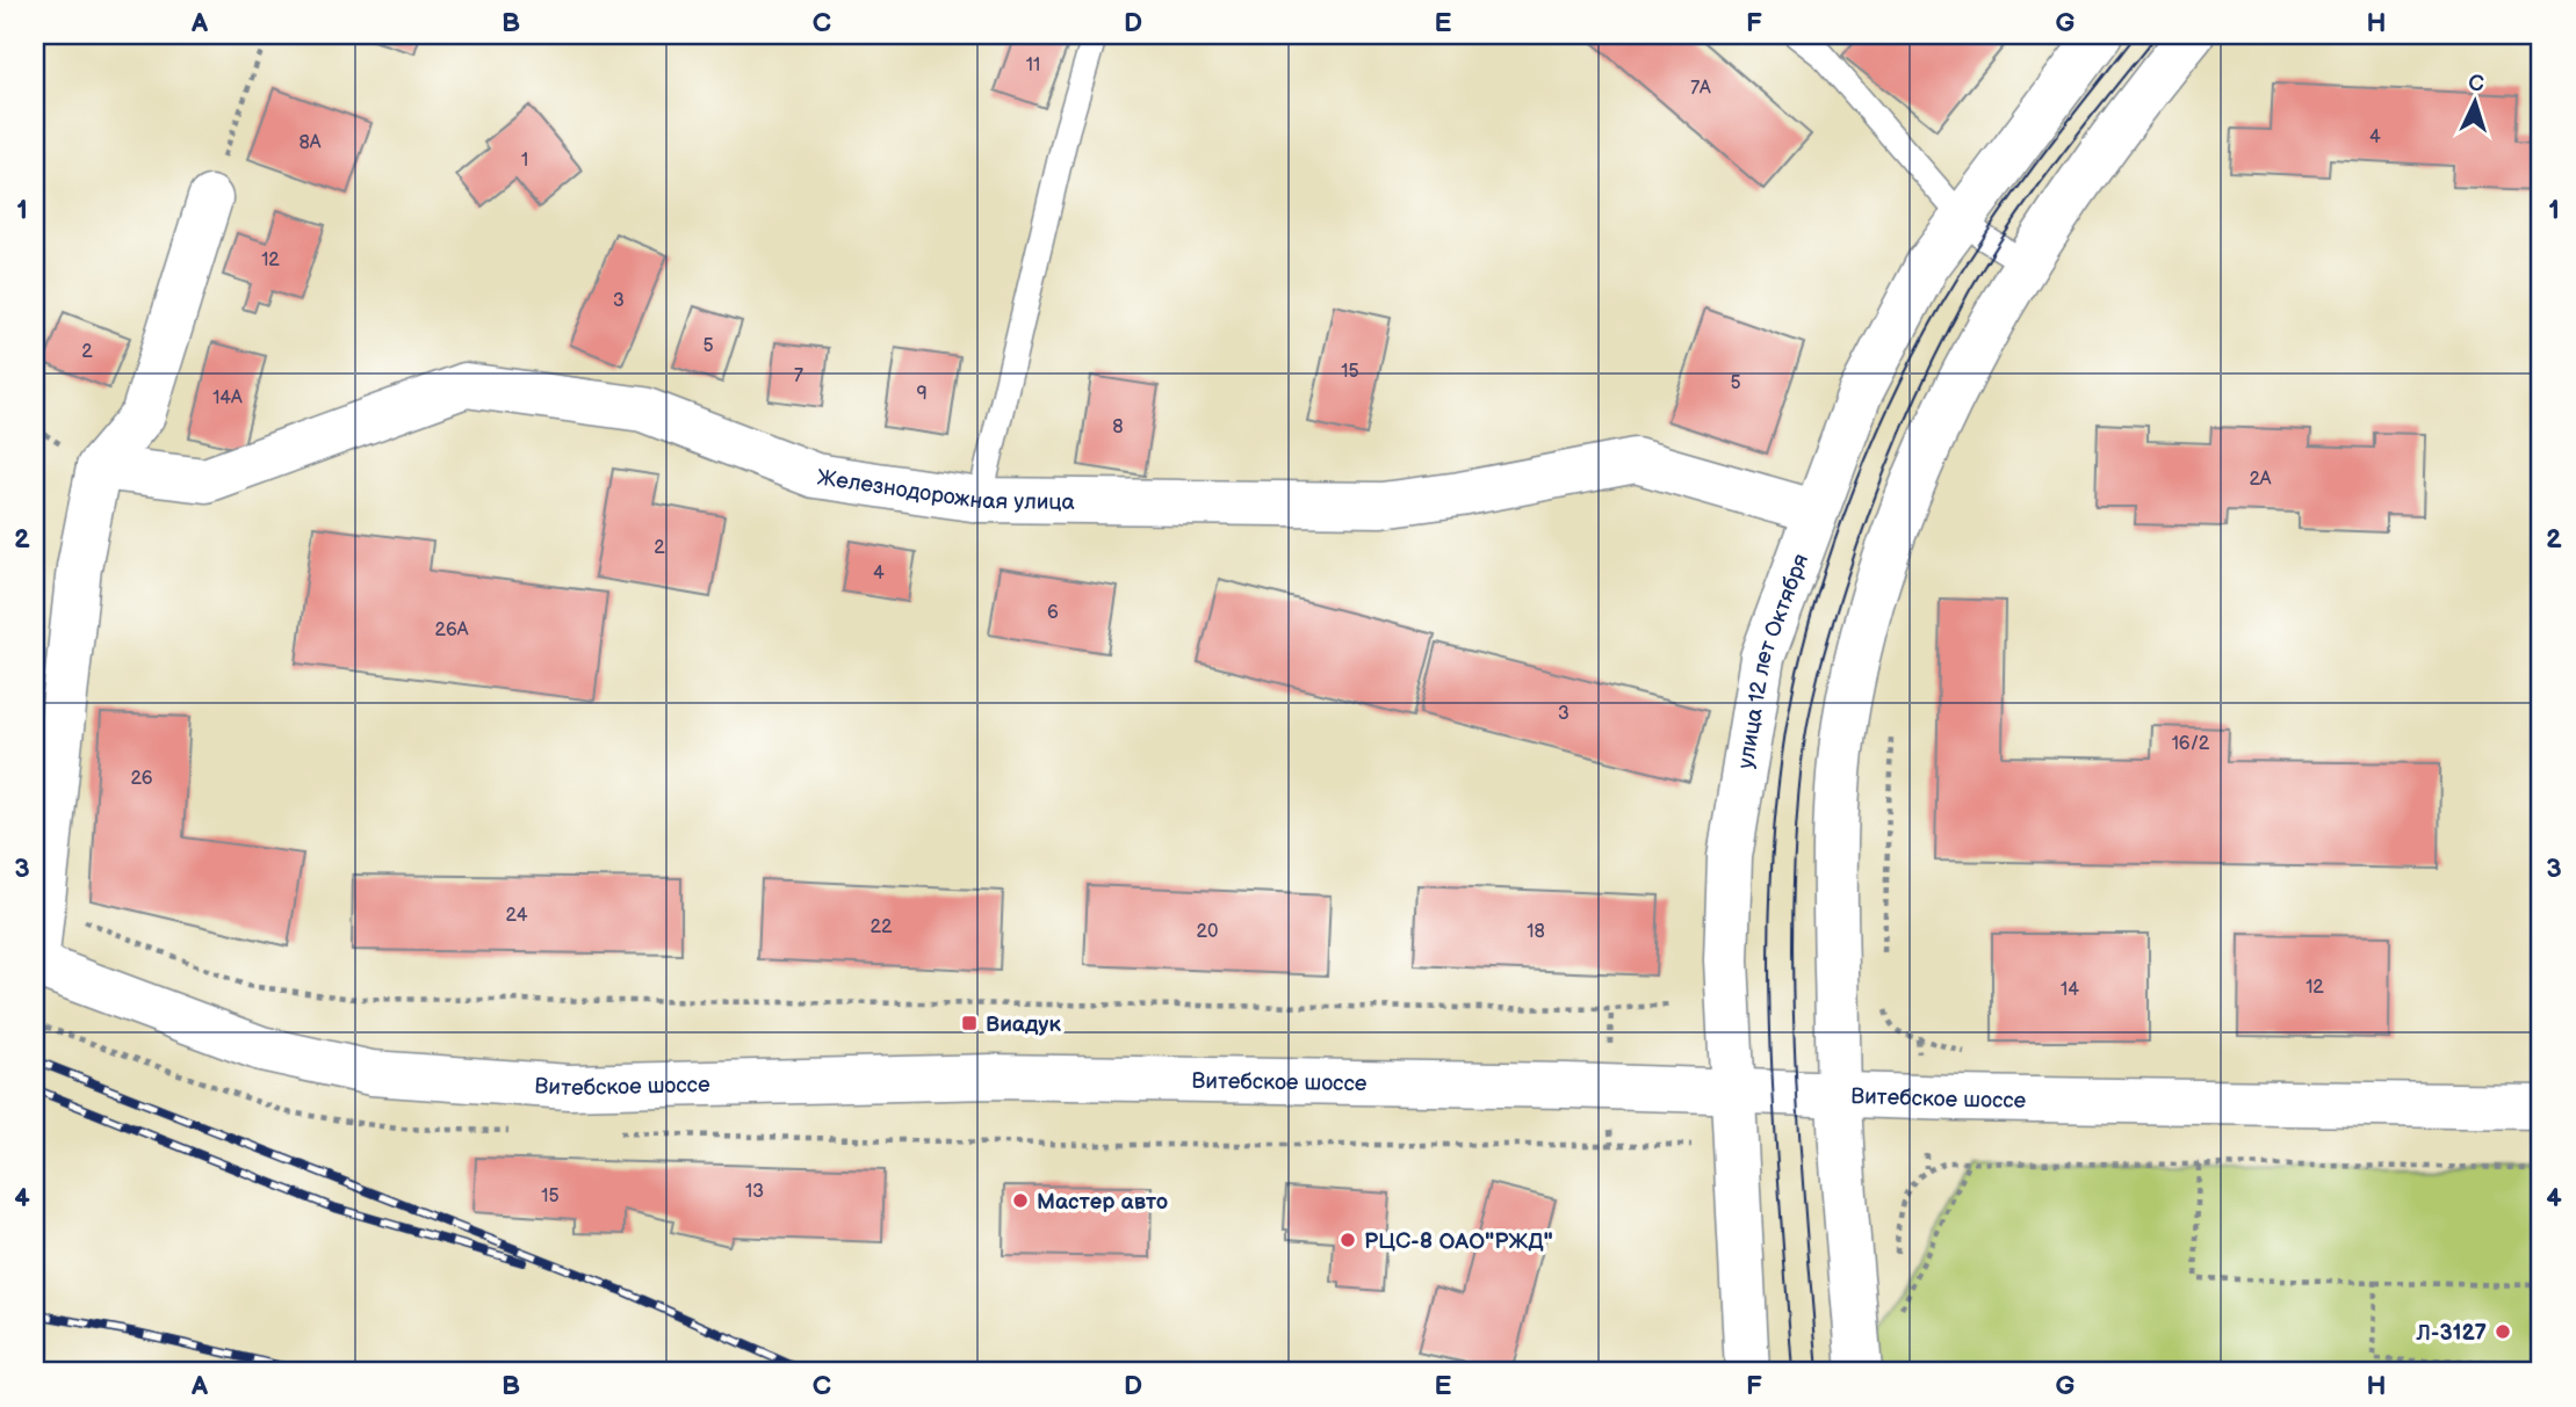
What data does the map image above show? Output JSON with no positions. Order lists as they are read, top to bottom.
{
  "streets": {
    "main road": ["Железнодорожная улица", "улица 12 лет Октября", "Витебское шоссе"]
  },
  "crossings": [
    ["Железнодорожная улица", "улица 12 лет Октября"],
    ["улица 12 лет Октября", "Витебское шоссе"]
  ],
  "places": {
    "transit": ["Виадук"],
    "other": ["Мастер авто", "РЦС-8 ОАО\"РЖД\"", "Л-3127"]
  },
  "house_numbers": [
    "11",
    "7А",
    "4",
    "8А",
    "1",
    "12",
    "3",
    "5",
    "2",
    "15",
    "7",
    "5",
    "9",
    "14А",
    "8",
    "2А",
    "2",
    "4",
    "6",
    "26А",
    "3",
    "16/2",
    "26",
    "24",
    "22",
    "20",
    "18",
    "12",
    "14",
    "13",
    "15"
  ],
  "north": "top",
  "grid": {
    "columns": [
      "A",
      "B",
      "C",
      "D",
      "E",
      "F",
      "G",
      "H"
    ],
    "rows": [
      "1",
      "2",
      "3",
      "4"
    ]
  }
}
